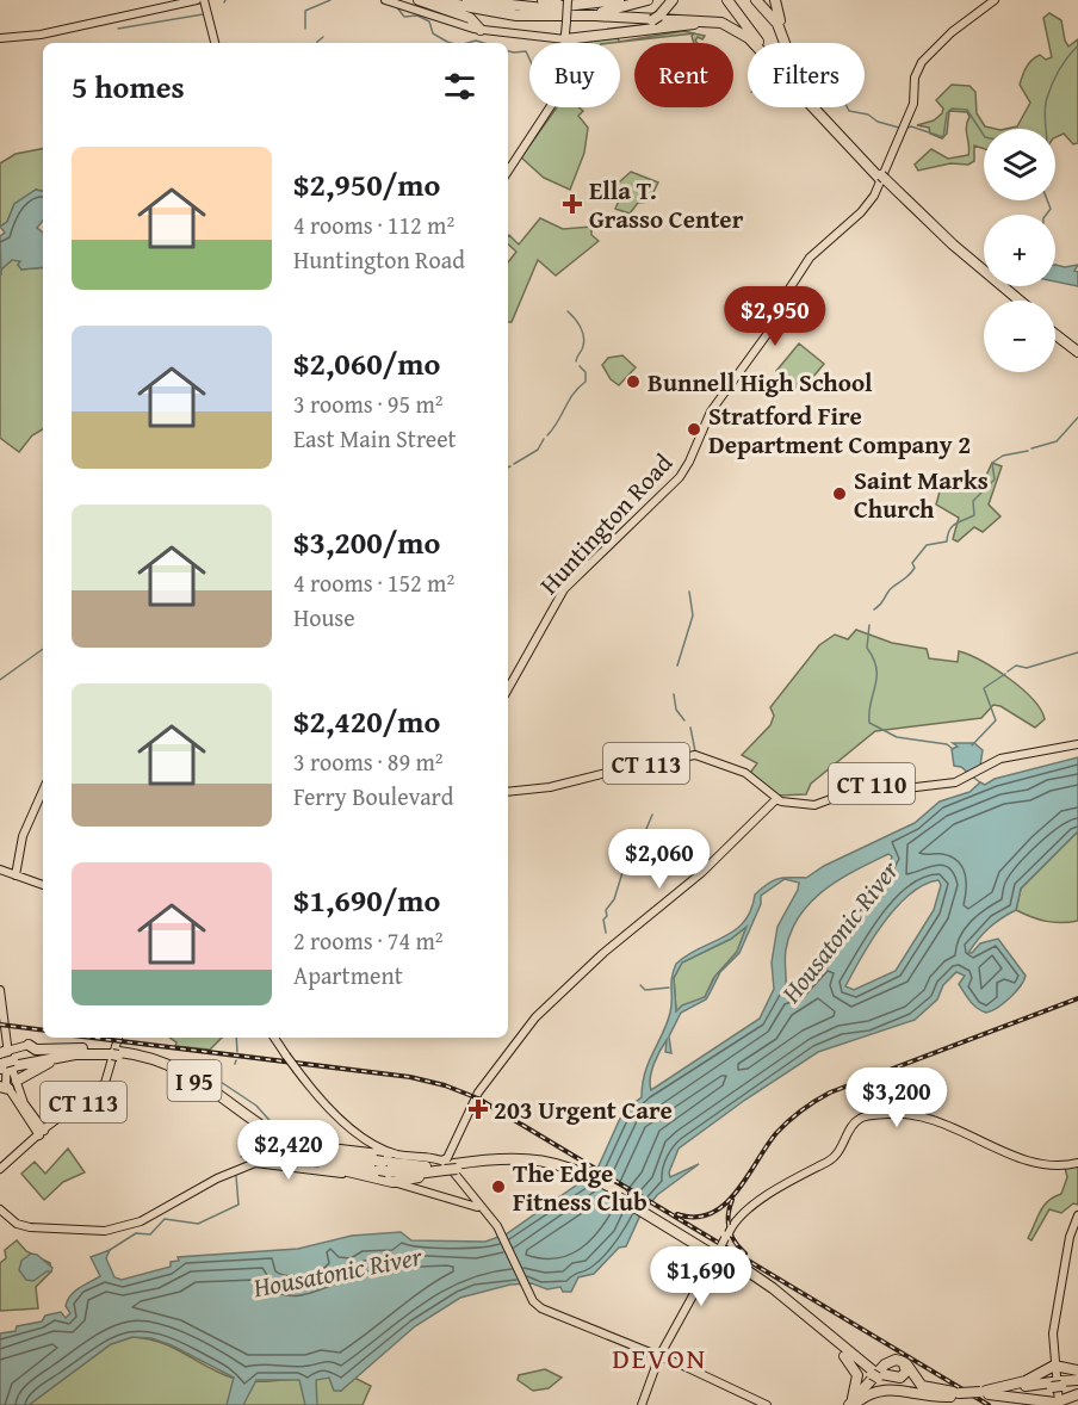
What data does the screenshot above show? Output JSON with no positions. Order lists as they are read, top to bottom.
{
  "streets": {
    "highway": ["I 95"],
    "main road": ["Huntington Road", "CT 113", "CT 110"]
  },
  "crossings": [
    ["CT 113", "CT 110"],
    ["CT 113", "I 95"]
  ],
  "districts": ["DEVON"],
  "water": ["Housatonic River"],
  "places": {
    "health": ["Ella T. Grasso Center", "203 Urgent Care"],
    "other": [
      "Bunnell High School",
      "Stratford Fire Department Company 2",
      "Saint Marks Church",
      "The Edge Fitness Club"
    ]
  },
  "page": {
    "chip": ["Buy", "Rent", "Filters"],
    "heading": "5 homes",
    "map_buttons": ["+", "−"],
    "list": [
      {
        "name": "$2,950/mo",
        "note": "4 rooms · 112 m² · Huntington Road"
      },
      {
        "name": "$2,060/mo",
        "note": "3 rooms · 95 m² · East Main Street"
      },
      {
        "name": "$3,200/mo",
        "note": "4 rooms · 152 m² · House"
      },
      {
        "name": "$2,420/mo",
        "note": "3 rooms · 89 m² · Ferry Boulevard"
      },
      {
        "name": "$1,690/mo",
        "note": "2 rooms · 74 m² · Apartment"
      }
    ],
    "price": [
      "$2,950",
      "$2,060",
      "$3,200",
      "$2,420",
      "$1,690"
    ]
  }
}
